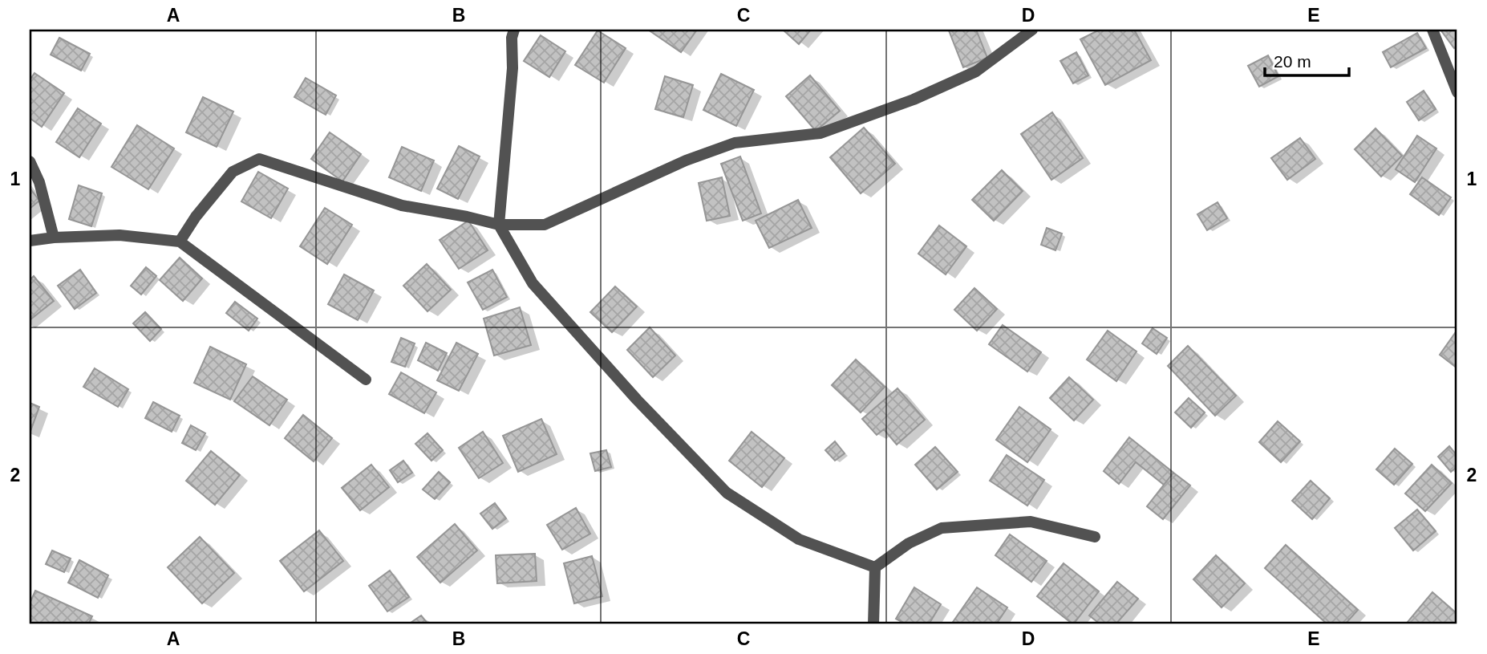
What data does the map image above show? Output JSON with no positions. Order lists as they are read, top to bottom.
{
  "scale_bar": "20 m",
  "grid": {
    "columns": [
      "A",
      "B",
      "C",
      "D",
      "E"
    ],
    "rows": ["1", "2"]
  }
}
